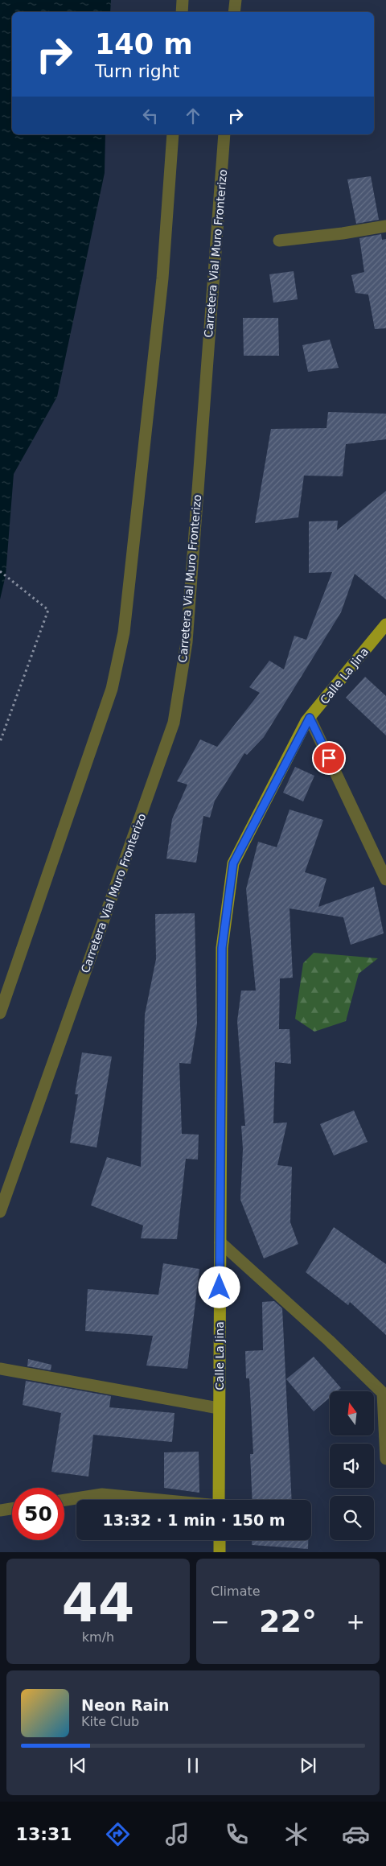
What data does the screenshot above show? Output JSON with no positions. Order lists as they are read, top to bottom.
{
  "streets": {
    "main road": ["Calle La Jina"],
    "street": ["Carretera Vial Muro Fronterizo"]
  },
  "north": "top",
  "page": {
    "turn": ["140 m", "Turn right"],
    "limit": "50",
    "trip": "13:32 · 1 min · 150 m",
    "tile": [
      ["44", "km/h"],
      "Climate"
    ],
    "heat": ["−", "22°", "+"],
    "song": ["Neon Rain", "Kite Club"],
    "tabs": "13:31"
  }
}
